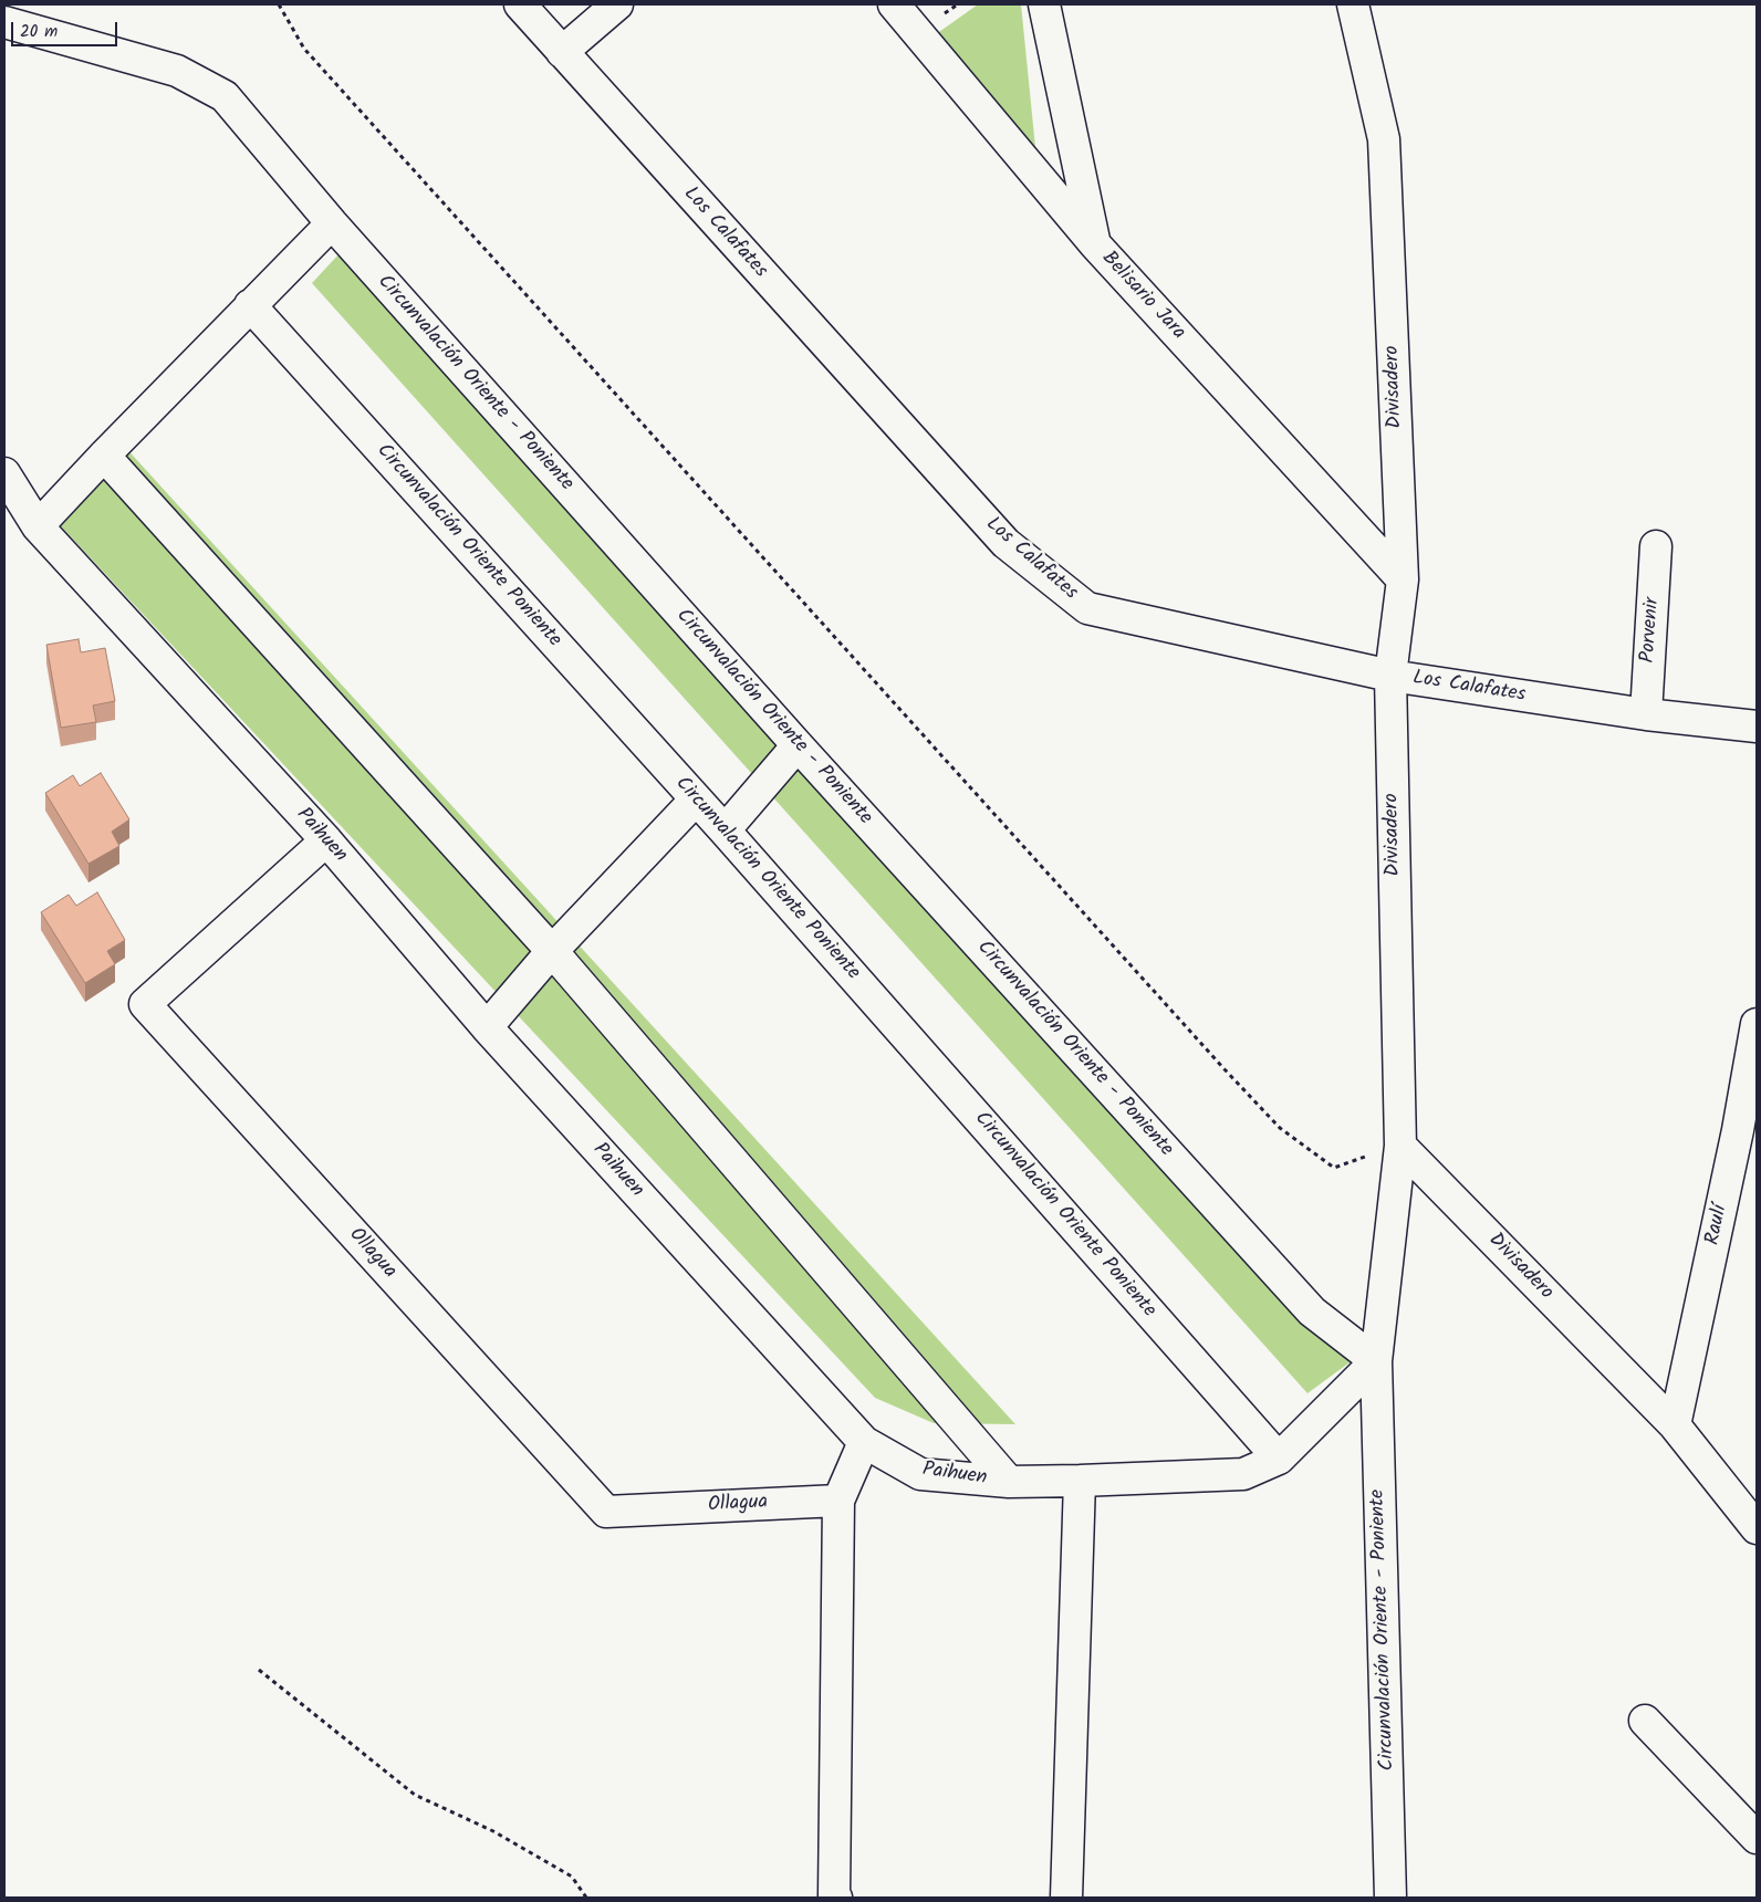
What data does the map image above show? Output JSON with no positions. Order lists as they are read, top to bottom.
{
  "streets": {
    "street": [
      "Los Calafates",
      "Belisario Jara",
      "Circunvalación Oriente - Poniente",
      "Divisadero",
      "Circunvalación Oriente Poniente",
      "Porvenir",
      "Paihuen",
      "Raulí",
      "Ollagua"
    ]
  },
  "crossings": [
    ["Los Calafates", "Divisadero"],
    ["Los Calafates", "Porvenir"],
    ["Belisario Jara", "Divisadero"],
    ["Circunvalación Oriente - Poniente", "Divisadero"],
    ["Circunvalación Oriente - Poniente", "Paihuen"],
    ["Divisadero", "Raulí"],
    ["Circunvalación Oriente Poniente", "Paihuen"],
    ["Paihuen", "Ollagua"]
  ],
  "scale_bar": "20 m"
}
